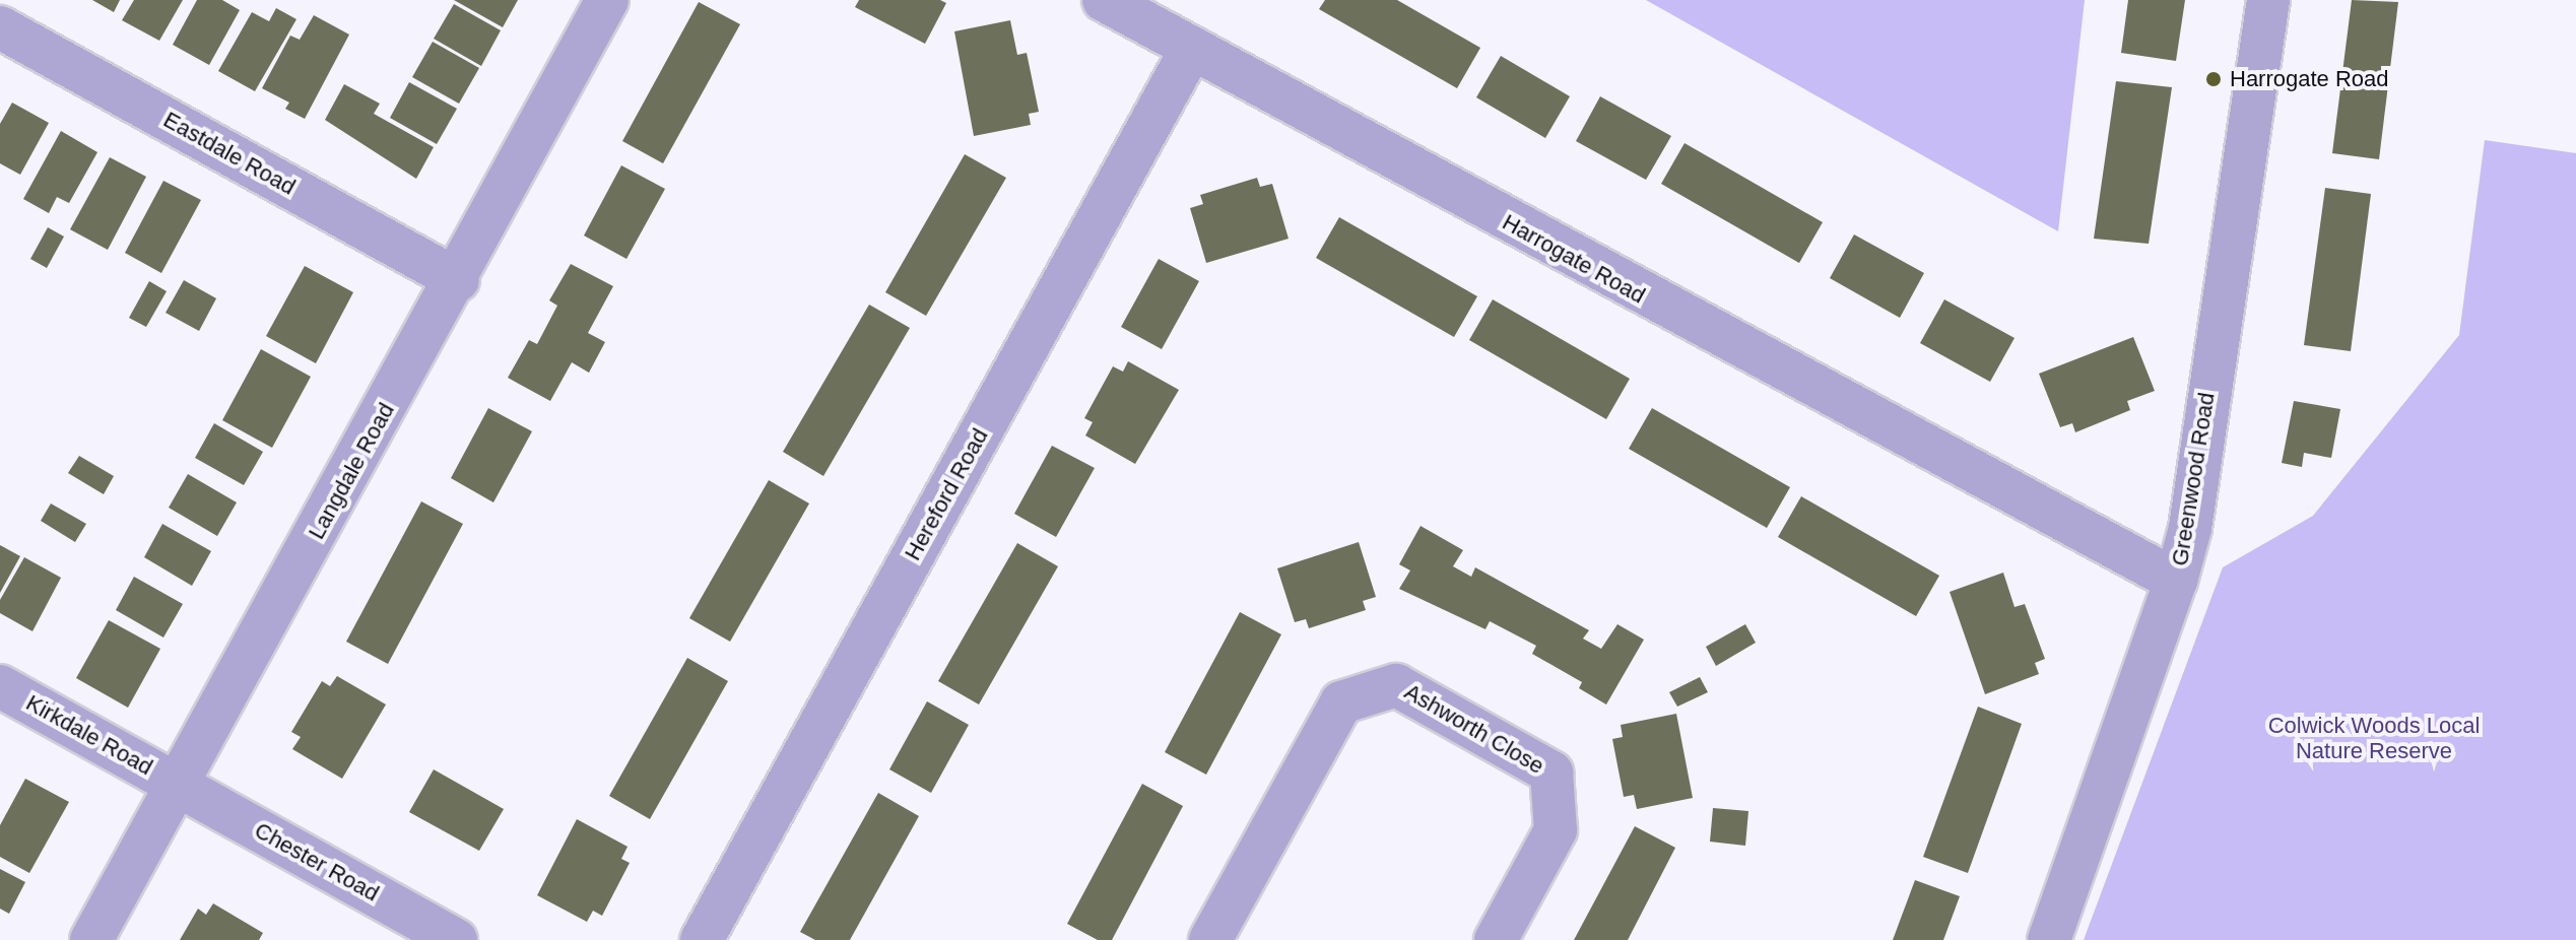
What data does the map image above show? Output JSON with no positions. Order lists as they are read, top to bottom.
{
  "streets": {
    "street": [
      "Eastdale Road",
      "Harrogate Road",
      "Langdale Road",
      "Greenwood Road",
      "Hereford Road",
      "Ashworth Close",
      "Kirkdale Road",
      "Chester Road"
    ]
  },
  "crossings": [
    ["Eastdale Road", "Langdale Road"],
    ["Harrogate Road", "Greenwood Road"],
    ["Harrogate Road", "Hereford Road"],
    ["Langdale Road", "Kirkdale Road"],
    ["Langdale Road", "Chester Road"],
    ["Kirkdale Road", "Chester Road"]
  ],
  "parks": ["Colwick Woods Local Nature Reserve"],
  "places": ["Harrogate Road"]
}
